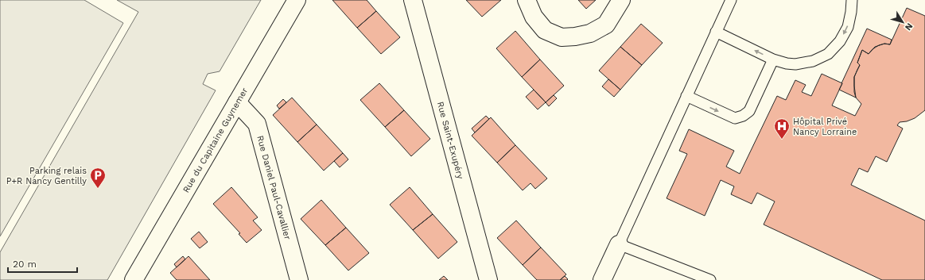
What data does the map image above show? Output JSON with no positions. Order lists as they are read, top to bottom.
{
  "streets": {
    "street": ["Rue du Capitaine Guynemer", "Rue Saint-Exupéry", "Rue Daniel Paul-Cavallier"]
  },
  "crossings": [
    ["Rue du Capitaine Guynemer", "Rue Daniel Paul-Cavallier"]
  ],
  "places": {
    "hospital": ["Hôpital Privé Nancy Lorraine"],
    "parking": ["Parking relais P+R Nancy Gentilly"]
  },
  "scale_bar": "20 m",
  "north": "bottom right"
}
